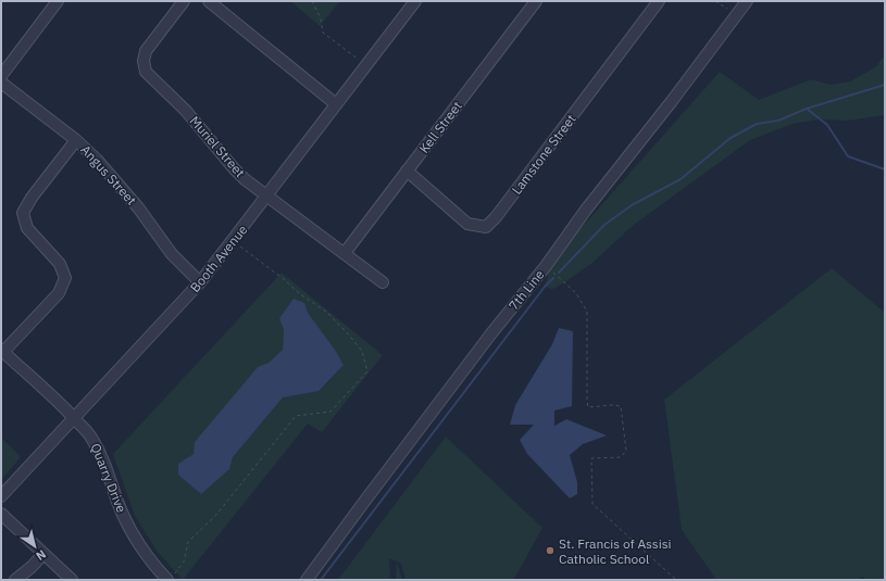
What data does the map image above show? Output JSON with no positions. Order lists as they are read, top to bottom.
{
  "streets": {
    "street": [
      "Kell Street",
      "Muriel Street",
      "Lamstone Street",
      "Angus Street",
      "Booth Avenue",
      "7th Line",
      "Quarry Drive"
    ]
  },
  "crossings": [
    ["Kell Street", "Muriel Street"],
    ["Kell Street", "Lamstone Street"],
    ["Muriel Street", "Booth Avenue"],
    ["Angus Street", "Booth Avenue"],
    ["Booth Avenue", "Quarry Drive"]
  ],
  "places": ["St. Francis of Assisi Catholic School"],
  "north": "bottom right"
}
